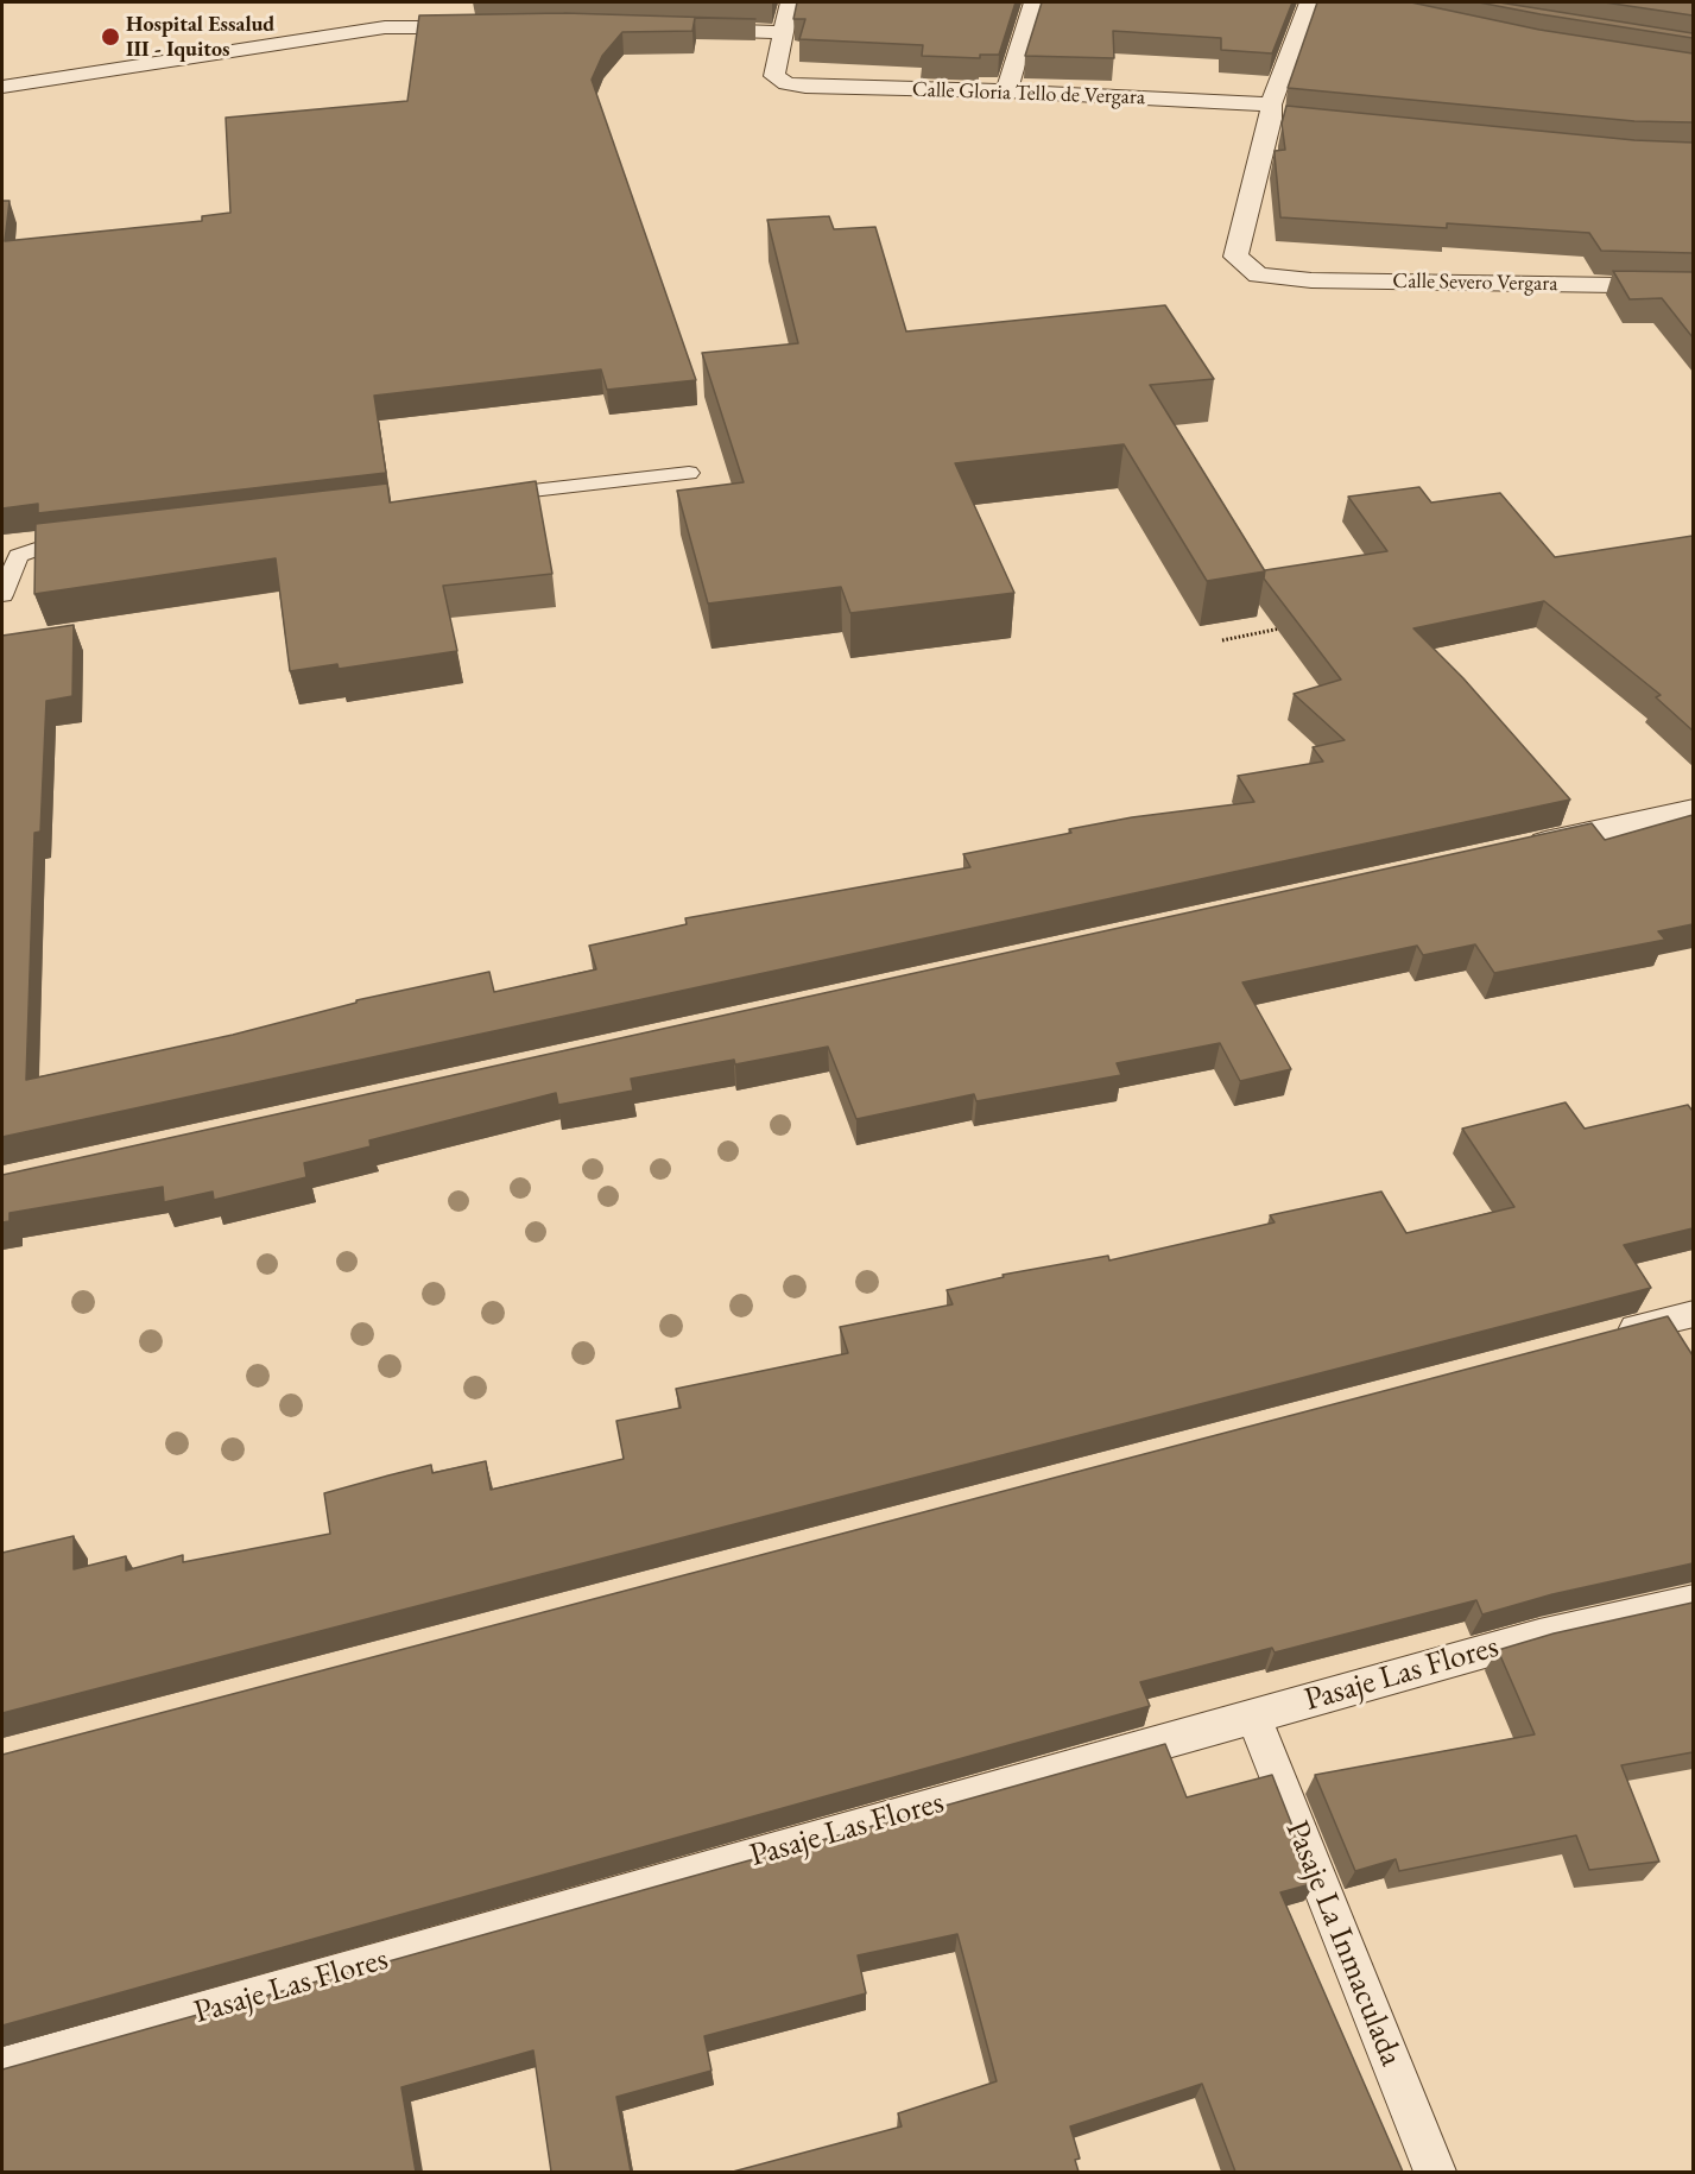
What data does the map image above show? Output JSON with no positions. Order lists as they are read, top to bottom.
{
  "streets": {
    "street": ["Calle Gloria Tello de Vergara", "Calle Severo Vergara"],
    "lane": ["Pasaje Las Flores", "Pasaje La Inmaculada"]
  },
  "crossings": [
    ["Calle Gloria Tello de Vergara", "Calle Severo Vergara"],
    ["Pasaje Las Flores", "Pasaje La Inmaculada"]
  ],
  "places": ["Hospital Essalud III - Iquitos"]
}
